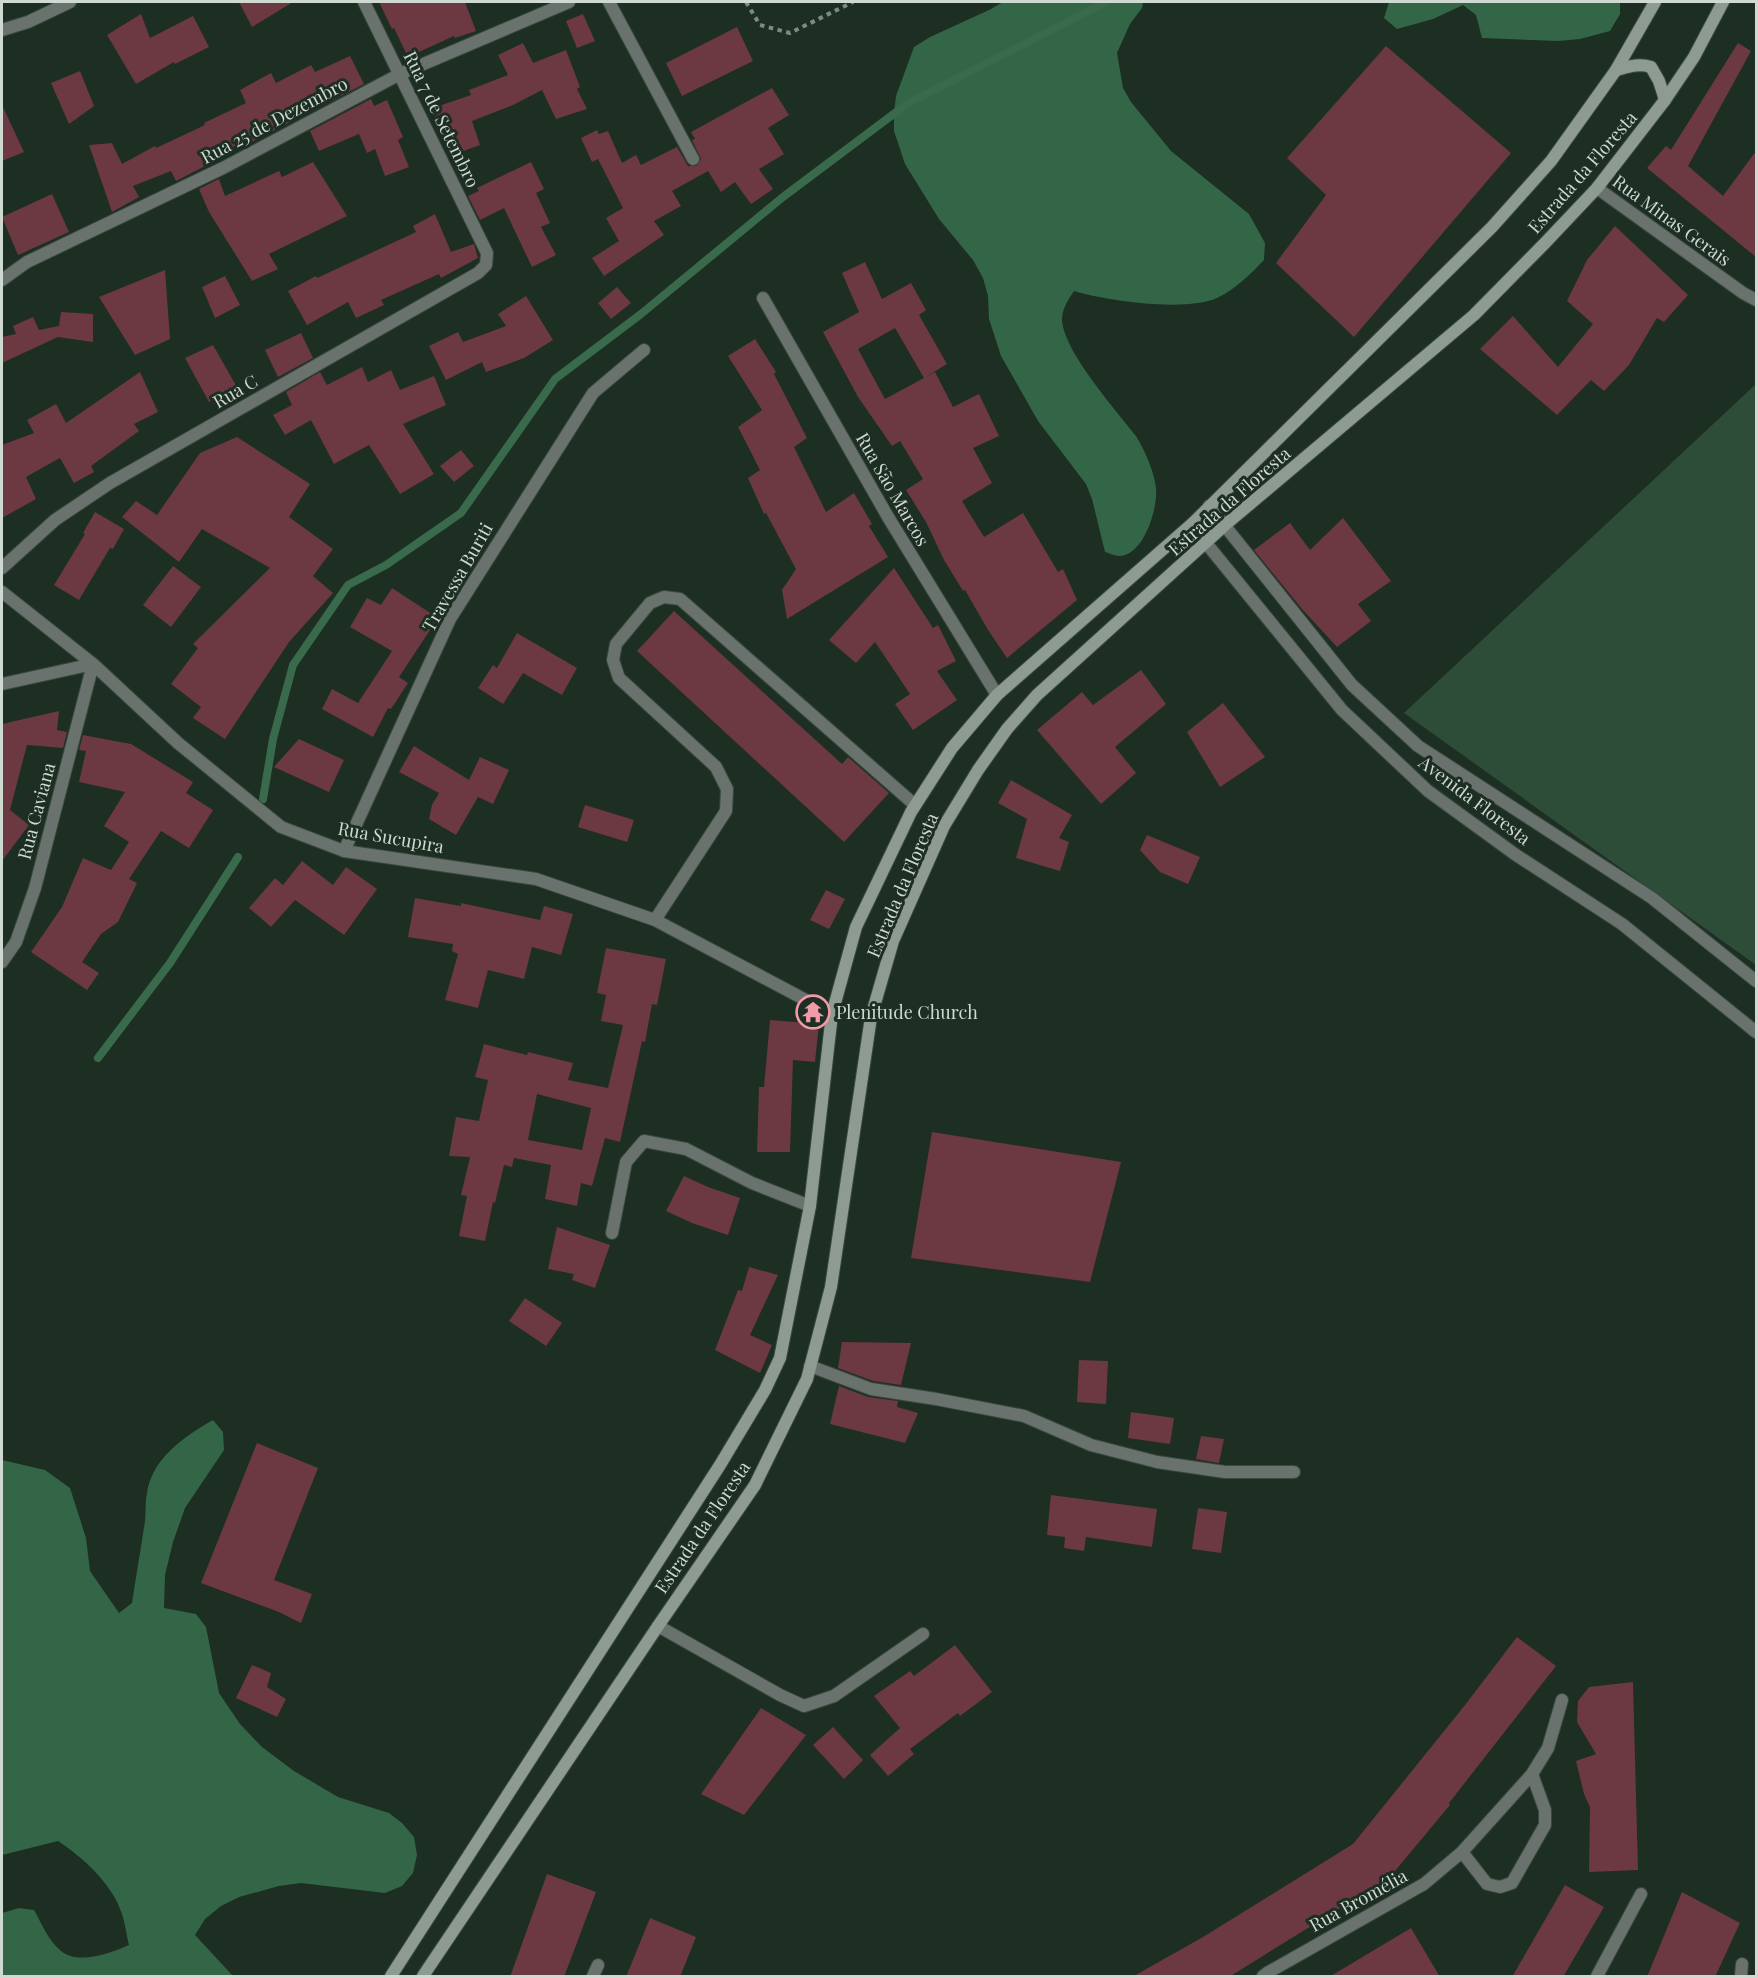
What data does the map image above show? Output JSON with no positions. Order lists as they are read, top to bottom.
{
  "streets": {
    "main road": ["Estrada da Floresta"],
    "street": [
      "Rua 7 de Setembro",
      "Rua 25 de Dezembro",
      "Rua Minas Gerais",
      "Rua C",
      "Rua São Marcos",
      "Travessa Buriti",
      "Avenida Floresta",
      "Rua Caviana",
      "Rua Sucupira",
      "Rua Bromélia"
    ]
  },
  "crossings": [
    ["Rua 7 de Setembro", "Rua 25 de Dezembro"],
    ["Rua 7 de Setembro", "Rua C"],
    ["Estrada da Floresta", "Rua Minas Gerais"],
    ["Estrada da Floresta", "Rua São Marcos"],
    ["Estrada da Floresta", "Avenida Floresta"],
    ["Estrada da Floresta", "Rua Sucupira"],
    ["Travessa Buriti", "Rua Sucupira"],
    ["Rua Caviana", "Rua Sucupira"]
  ],
  "places": {
    "temple": ["Plenitude Church"]
  }
}
